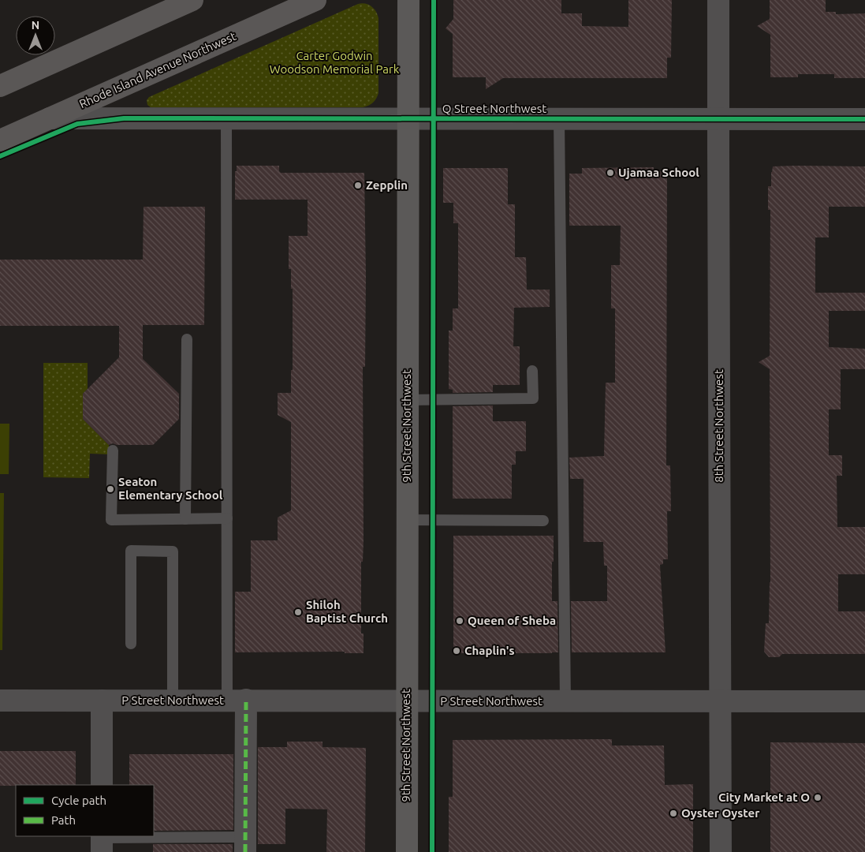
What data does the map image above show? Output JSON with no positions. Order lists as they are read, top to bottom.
{
  "streets": {
    "highway": ["Rhode Island Avenue Northwest"],
    "main road": ["9th Street Northwest"],
    "street": ["Q Street Northwest", "8th Street Northwest", "P Street Northwest"]
  },
  "crossings": [
    ["Rhode Island Avenue Northwest", "Q Street Northwest"],
    ["Q Street Northwest", "9th Street Northwest"],
    ["Q Street Northwest", "8th Street Northwest"],
    ["9th Street Northwest", "P Street Northwest"],
    ["8th Street Northwest", "P Street Northwest"]
  ],
  "parks": ["Carter Godwin Woodson Memorial Park"],
  "places": [
    "Ujamaa School",
    "Zepplin",
    "Seaton Elementary School",
    "Shiloh Baptist Church",
    "Queen of Sheba",
    "Chaplin's",
    "City Market at O",
    "Oyster Oyster"
  ],
  "legend": ["Cycle path", "Path"],
  "north": "top"
}
